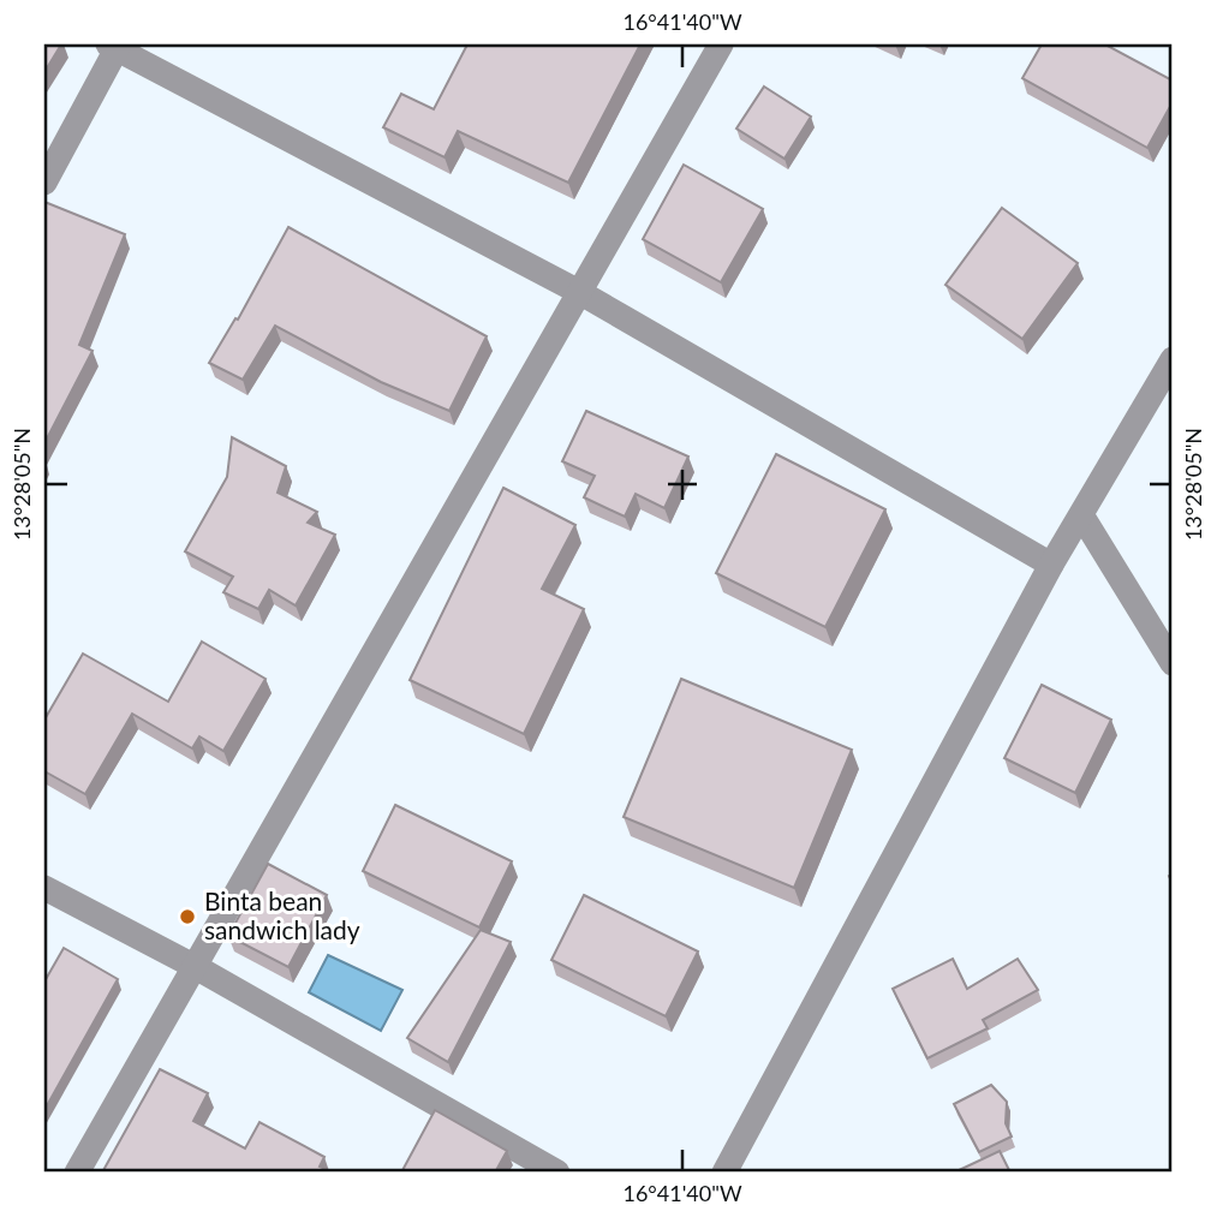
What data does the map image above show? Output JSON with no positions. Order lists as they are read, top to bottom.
{
  "places": ["Binta bean sandwich lady"],
  "coordinates": ["16°41'40\"W", "13°28'05\"N"]
}
